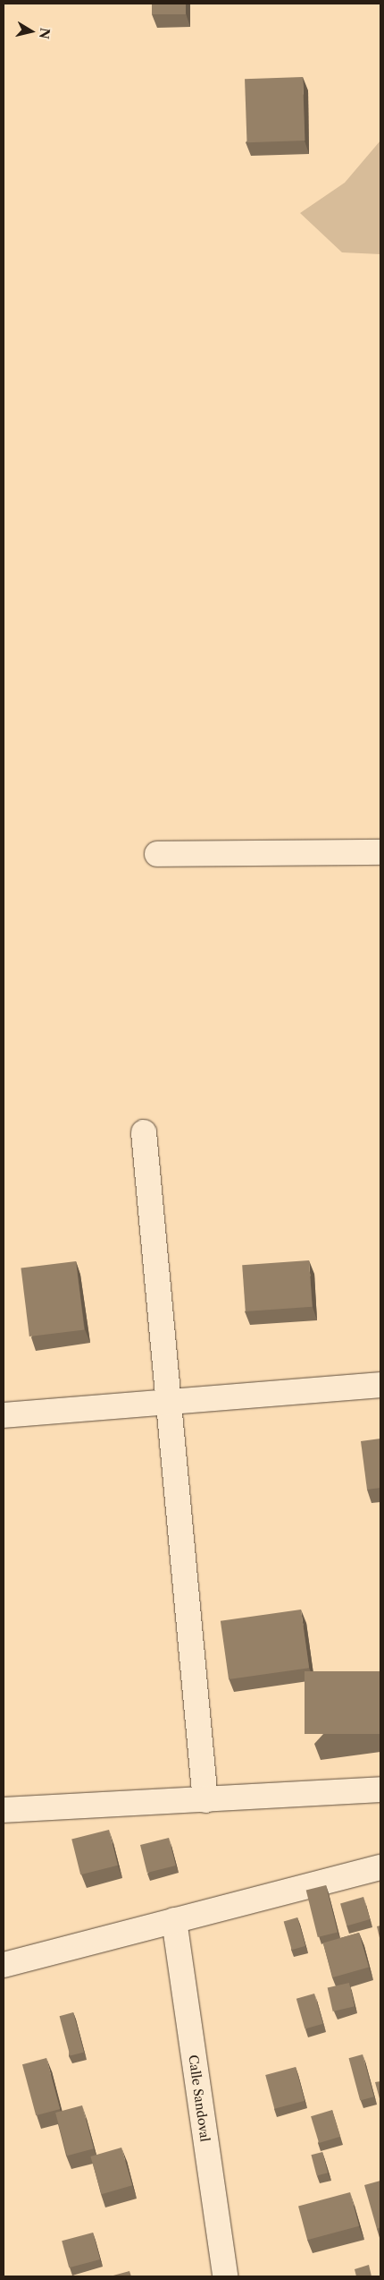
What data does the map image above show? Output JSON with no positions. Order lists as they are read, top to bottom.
{
  "streets": {
    "street": ["Calle Sandoval"]
  },
  "north": "right"
}
